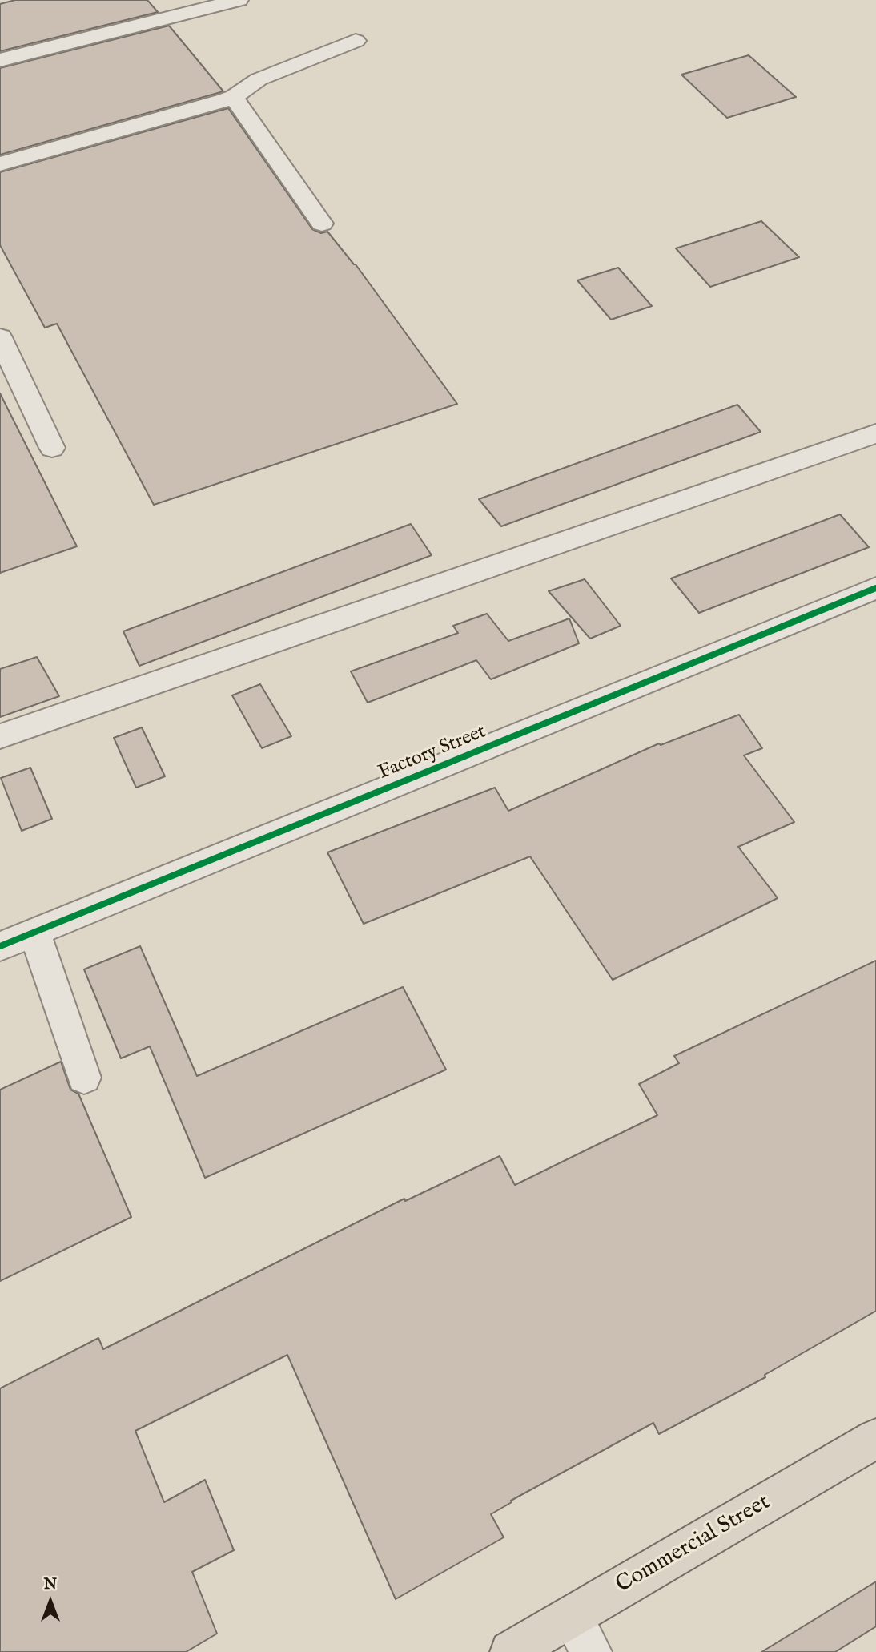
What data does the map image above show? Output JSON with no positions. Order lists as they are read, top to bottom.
{
  "streets": {
    "main road": ["Commercial Street"],
    "street": ["Factory Street"]
  },
  "north": "top"
}
